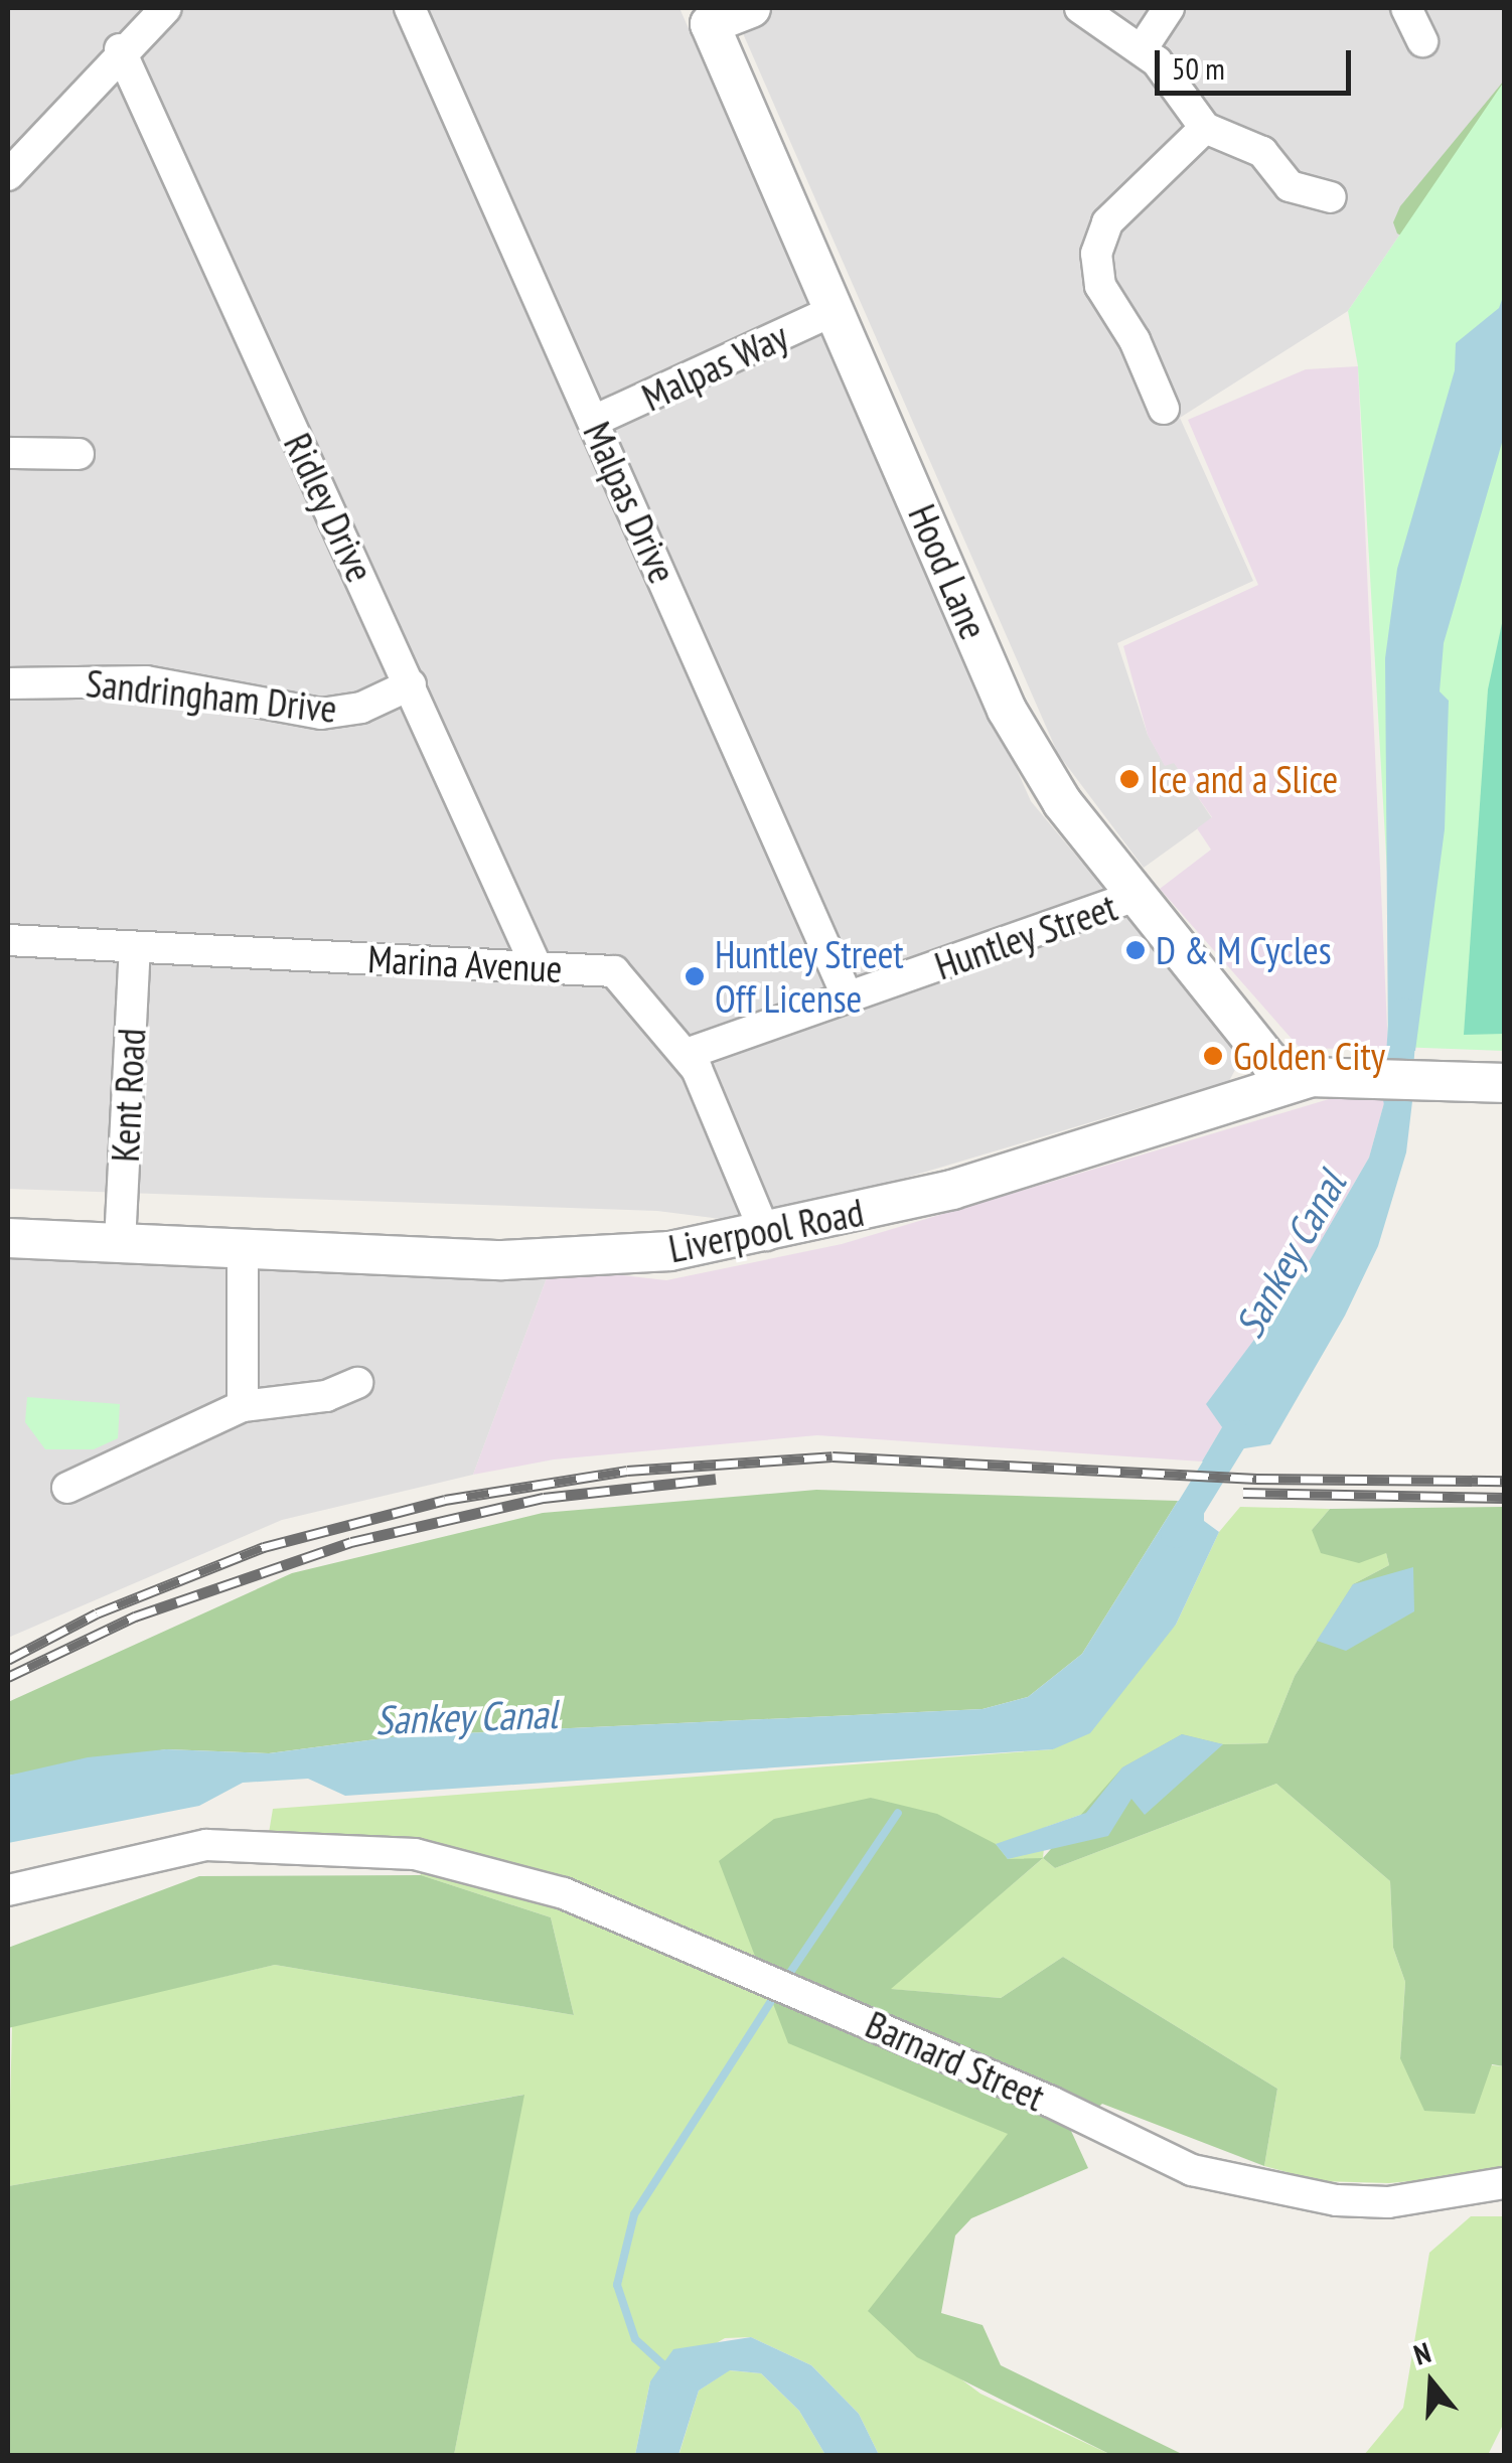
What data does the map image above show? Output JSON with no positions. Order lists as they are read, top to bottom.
{
  "streets": {
    "street": [
      "Malpas Way",
      "Malpas Drive",
      "Ridley Drive",
      "Hood Lane",
      "Sandringham Drive",
      "Huntley Street",
      "Marina Avenue",
      "Kent Road",
      "Liverpool Road",
      "Barnard Street"
    ]
  },
  "crossings": [
    ["Malpas Way", "Malpas Drive"],
    ["Malpas Way", "Hood Lane"],
    ["Malpas Drive", "Huntley Street"],
    ["Ridley Drive", "Sandringham Drive"],
    ["Ridley Drive", "Marina Avenue"],
    ["Hood Lane", "Huntley Street"],
    ["Hood Lane", "Liverpool Road"],
    ["Huntley Street", "Marina Avenue"],
    ["Marina Avenue", "Kent Road"],
    ["Marina Avenue", "Liverpool Road"],
    ["Kent Road", "Liverpool Road"]
  ],
  "water": ["Sankey Canal"],
  "places": [
    "Ice and a Slice",
    "D & M Cycles",
    "Huntley Street Off License",
    "Golden City"
  ],
  "scale_bar": "50 m",
  "north": "top"
}
